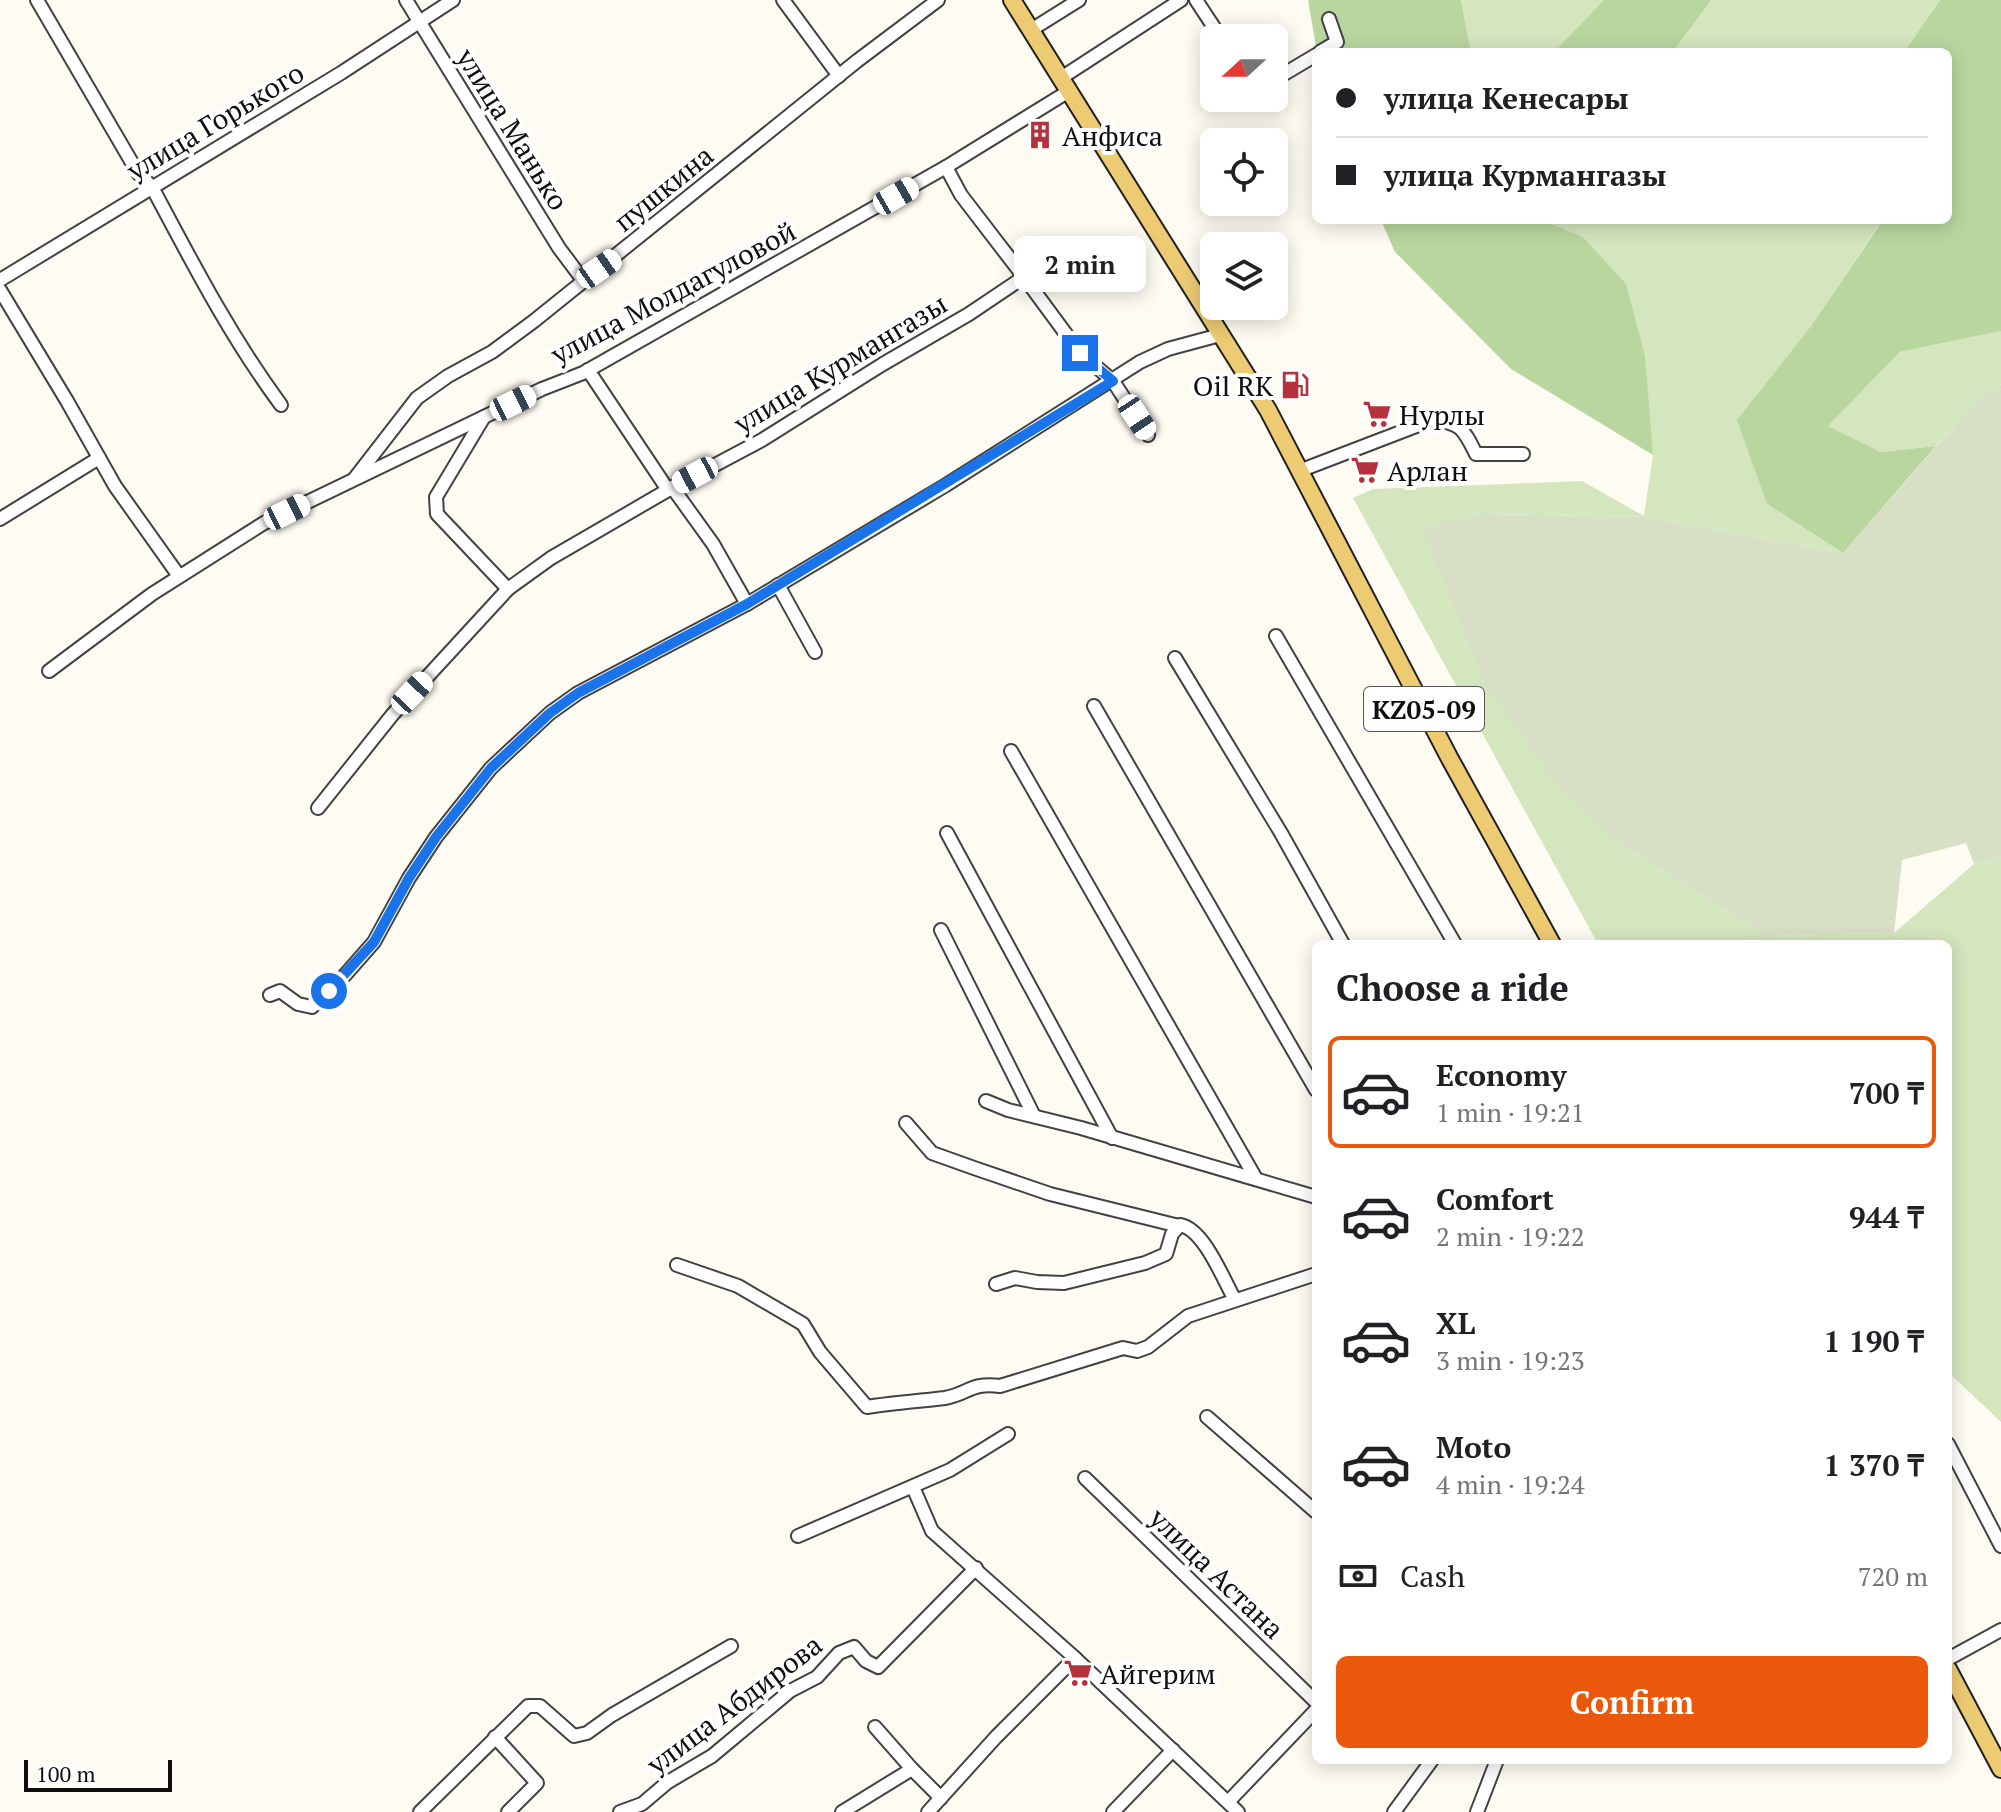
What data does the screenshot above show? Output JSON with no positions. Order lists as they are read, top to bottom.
{
  "streets": {
    "main road": ["KZ05-09"],
    "street": [
      "улица Горького",
      "улица Манько",
      "пушкина",
      "улица Молдагуловой",
      "улица Курмангазы",
      "улица Астана",
      "улица Абдирова"
    ]
  },
  "crossings": [
    ["улица Горького", "улица Манько"],
    ["улица Манько", "пушкина"],
    ["пушкина", "улица Молдагуловой"],
    ["улица Молдагуловой", "KZ05-09"]
  ],
  "places": {
    "building": ["Анфиса"],
    "fuel station": ["Oil RK"],
    "supermarket": ["Нурлы", "Арлан", "Айгерим"]
  },
  "scale_bar": "100 m",
  "north": "left",
  "page": {
    "banner": ["улица Кенесары", "улица Курмангазы"],
    "bubble": "2 min",
    "heading": "Choose a ride",
    "list": [
      {
        "name": "Economy",
        "note": "1 min · 19:21",
        "value": "700 ₸"
      },
      {
        "name": "Comfort",
        "note": "2 min · 19:22",
        "value": "944 ₸"
      },
      {
        "name": "XL",
        "note": "3 min · 19:23",
        "value": "1 190 ₸"
      },
      {
        "name": "Moto",
        "note": "4 min · 19:24",
        "value": "1 370 ₸"
      }
    ],
    "pay": ["Cash", "720 m"],
    "buttons": "Confirm",
    "scale": "100 m"
  }
}
